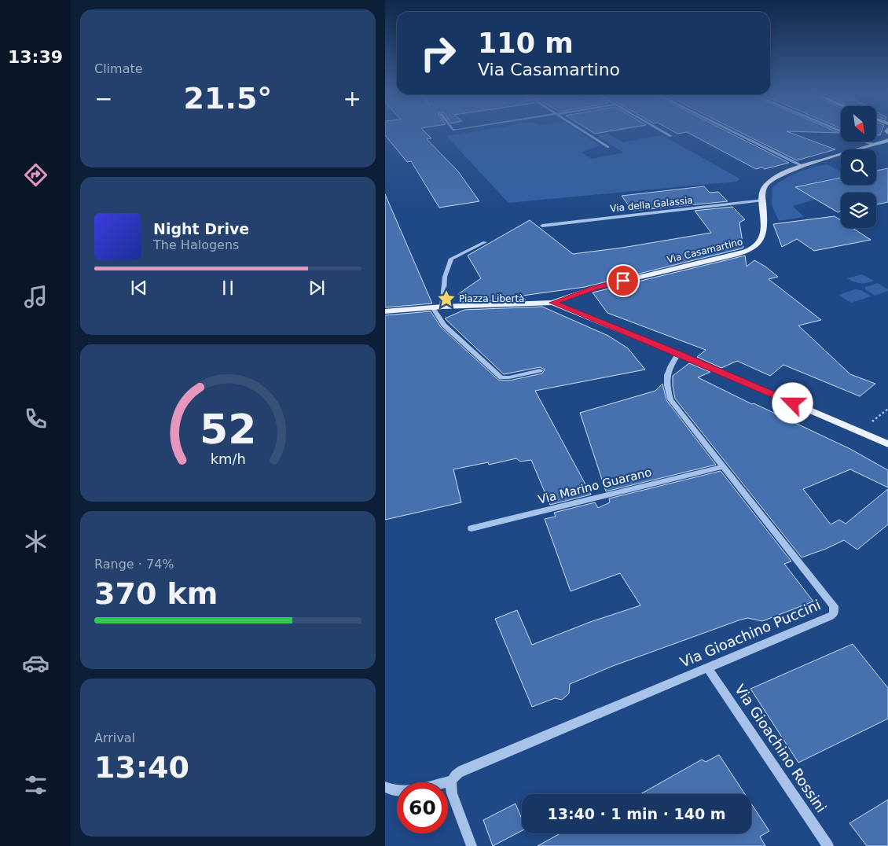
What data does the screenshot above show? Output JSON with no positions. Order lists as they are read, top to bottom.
{
  "streets": {
    "main road": ["Via Casamartino"],
    "street": [
      "Via della Galassia",
      "Via Marino Guarano",
      "Via Gioachino Puccini",
      "Via Gioachino Rossini"
    ]
  },
  "crossings": [
    ["Via della Galassia", "Via Casamartino"],
    ["Via Marino Guarano", "Via Gioachino Puccini"],
    ["Via Gioachino Puccini", "Via Gioachino Rossini"]
  ],
  "places": {
    "place": ["Piazza Libertà"]
  },
  "north": "bottom right",
  "page": {
    "tabs": "13:39",
    "tile": [
      "Climate",
      ["Range · 74%", "370 km"],
      ["Arrival", "13:40"]
    ],
    "turn": ["110 m", "Via Casamartino"],
    "heat": ["−", "21.5°", "+"],
    "song": ["Night Drive", "The Halogens"],
    "limit": "60",
    "trip": "13:40 · 1 min · 140 m",
    "gauge": ["52", "km/h"]
  }
}
